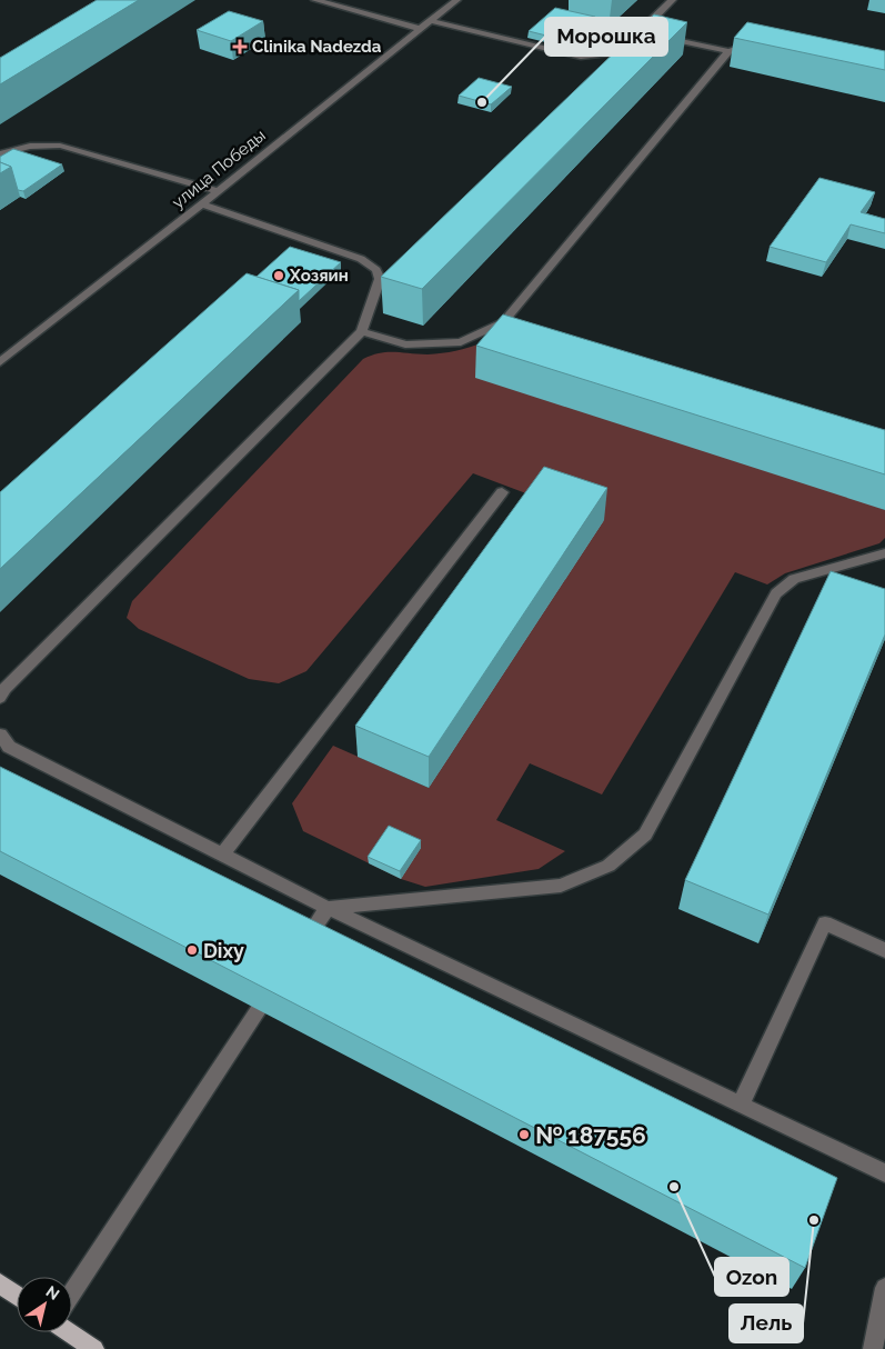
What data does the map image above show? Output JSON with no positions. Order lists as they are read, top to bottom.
{
  "streets": {
    "street": ["улица Победы"]
  },
  "places": {
    "health": ["Clinika Nadezda"],
    "other": [
      "Морошка",
      "Хозяин",
      "Dixy",
      "№ 187556",
      "Ozon",
      "Лель"
    ]
  },
  "north": "top right"
}
